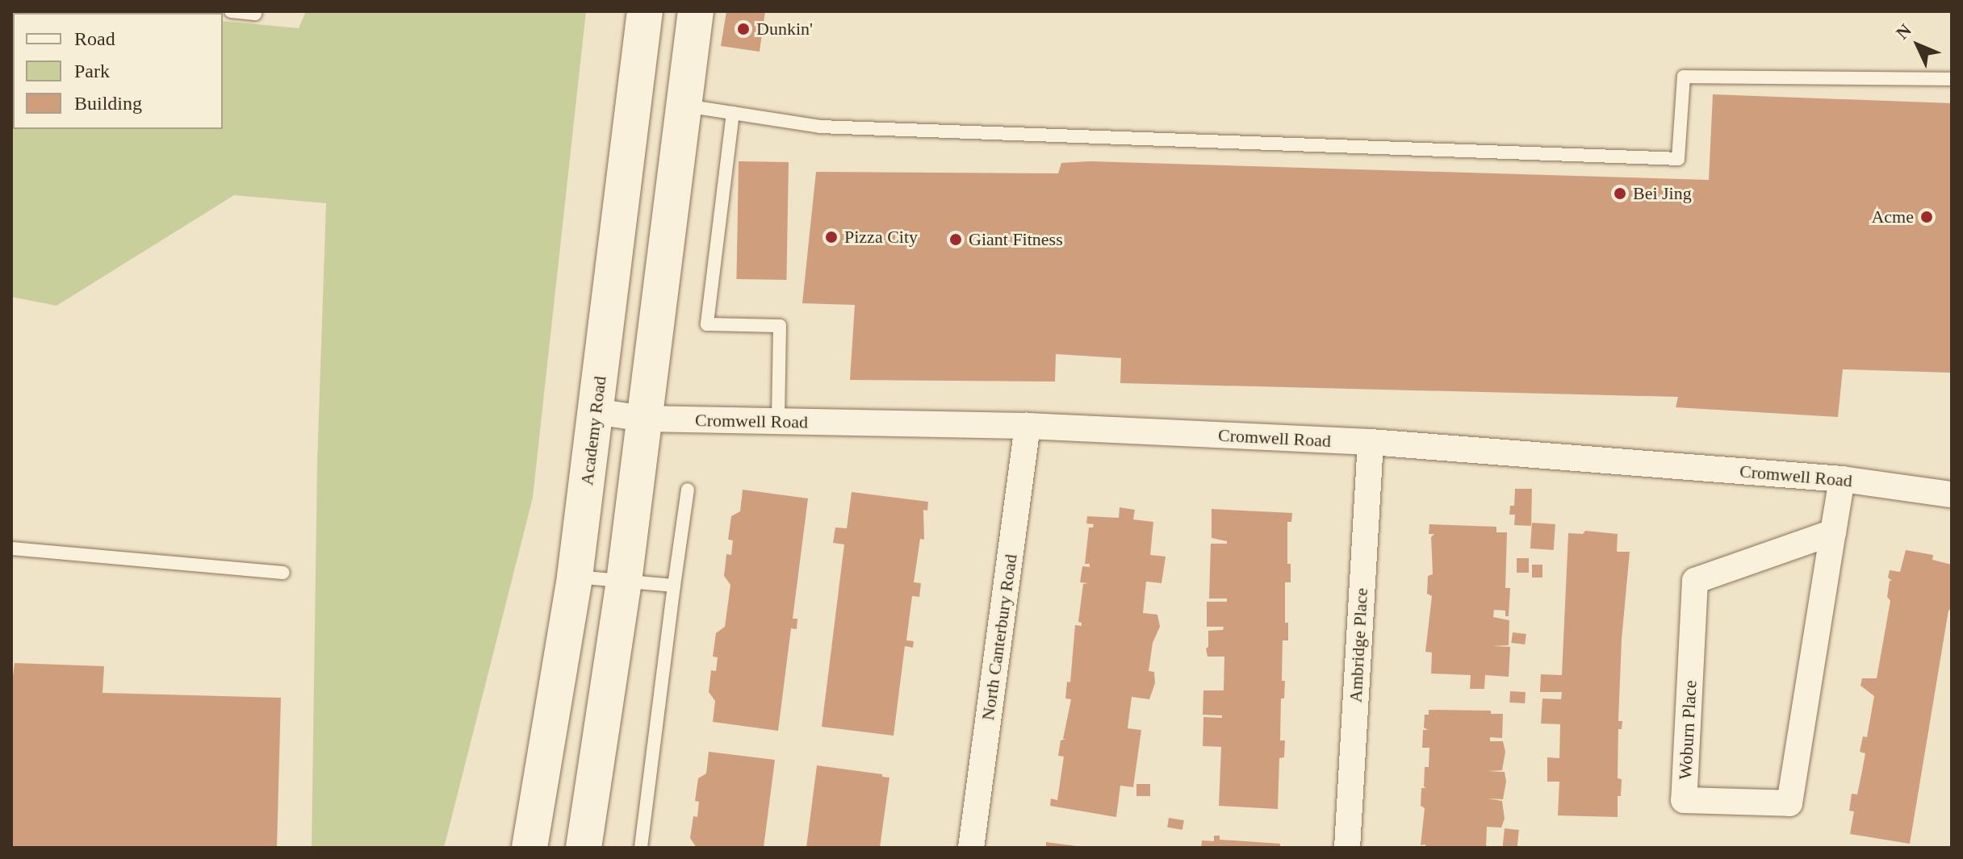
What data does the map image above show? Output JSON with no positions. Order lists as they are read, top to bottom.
{
  "streets": {
    "main road": ["Academy Road"],
    "street": [
      "Cromwell Road",
      "North Canterbury Road",
      "Ambridge Place",
      "Woburn Place"
    ]
  },
  "crossings": [
    ["Cromwell Road", "Academy Road"],
    ["Cromwell Road", "North Canterbury Road"],
    ["Cromwell Road", "Ambridge Place"],
    ["Cromwell Road", "Woburn Place"]
  ],
  "places": [
    "Dunkin'",
    "Bei Jing",
    "Acme",
    "Pizza City",
    "Giant Fitness"
  ],
  "legend": ["Road", "Park", "Building"],
  "north": "top left"
}
